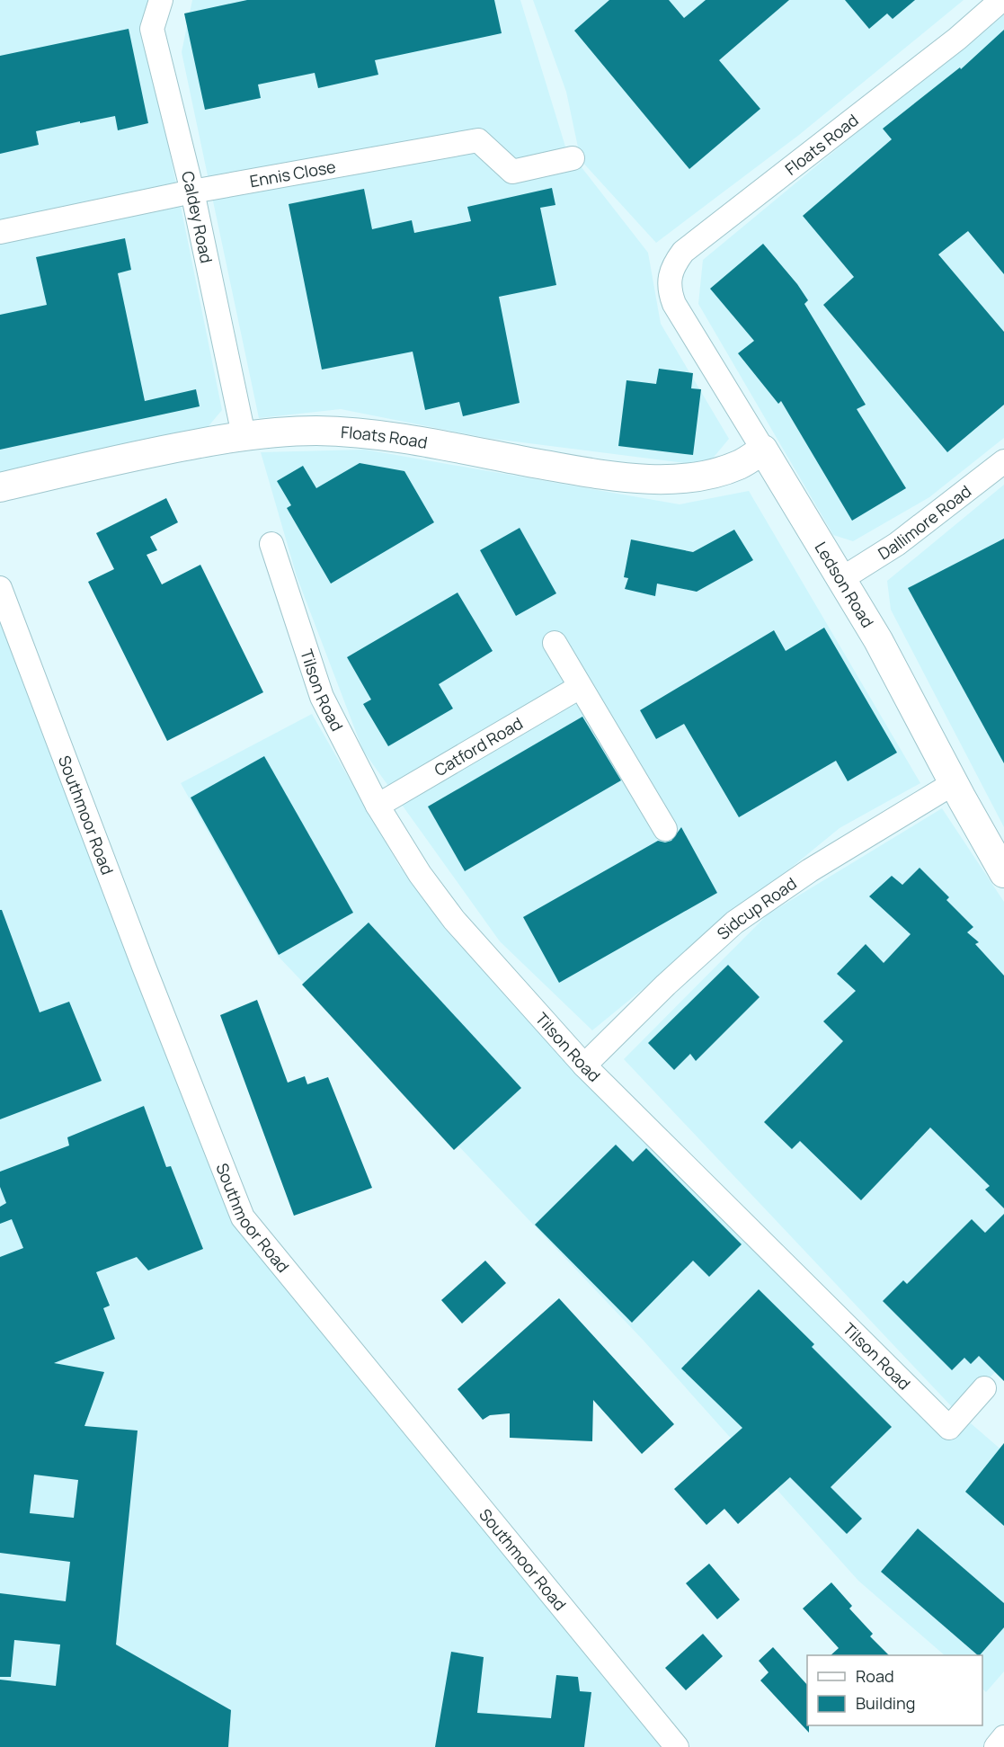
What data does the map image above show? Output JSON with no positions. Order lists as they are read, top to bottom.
{
  "streets": {
    "street": [
      "Floats Road",
      "Ennis Close",
      "Caldey Road",
      "Dallimore Road",
      "Ledson Road",
      "Tilson Road",
      "Catford Road",
      "Southmoor Road",
      "Sidcup Road"
    ]
  },
  "crossings": [
    ["Floats Road", "Caldey Road"],
    ["Floats Road", "Ledson Road"],
    ["Ennis Close", "Caldey Road"],
    ["Dallimore Road", "Ledson Road"],
    ["Ledson Road", "Sidcup Road"],
    ["Tilson Road", "Catford Road"],
    ["Tilson Road", "Sidcup Road"]
  ],
  "legend": ["Road", "Building"]
}
